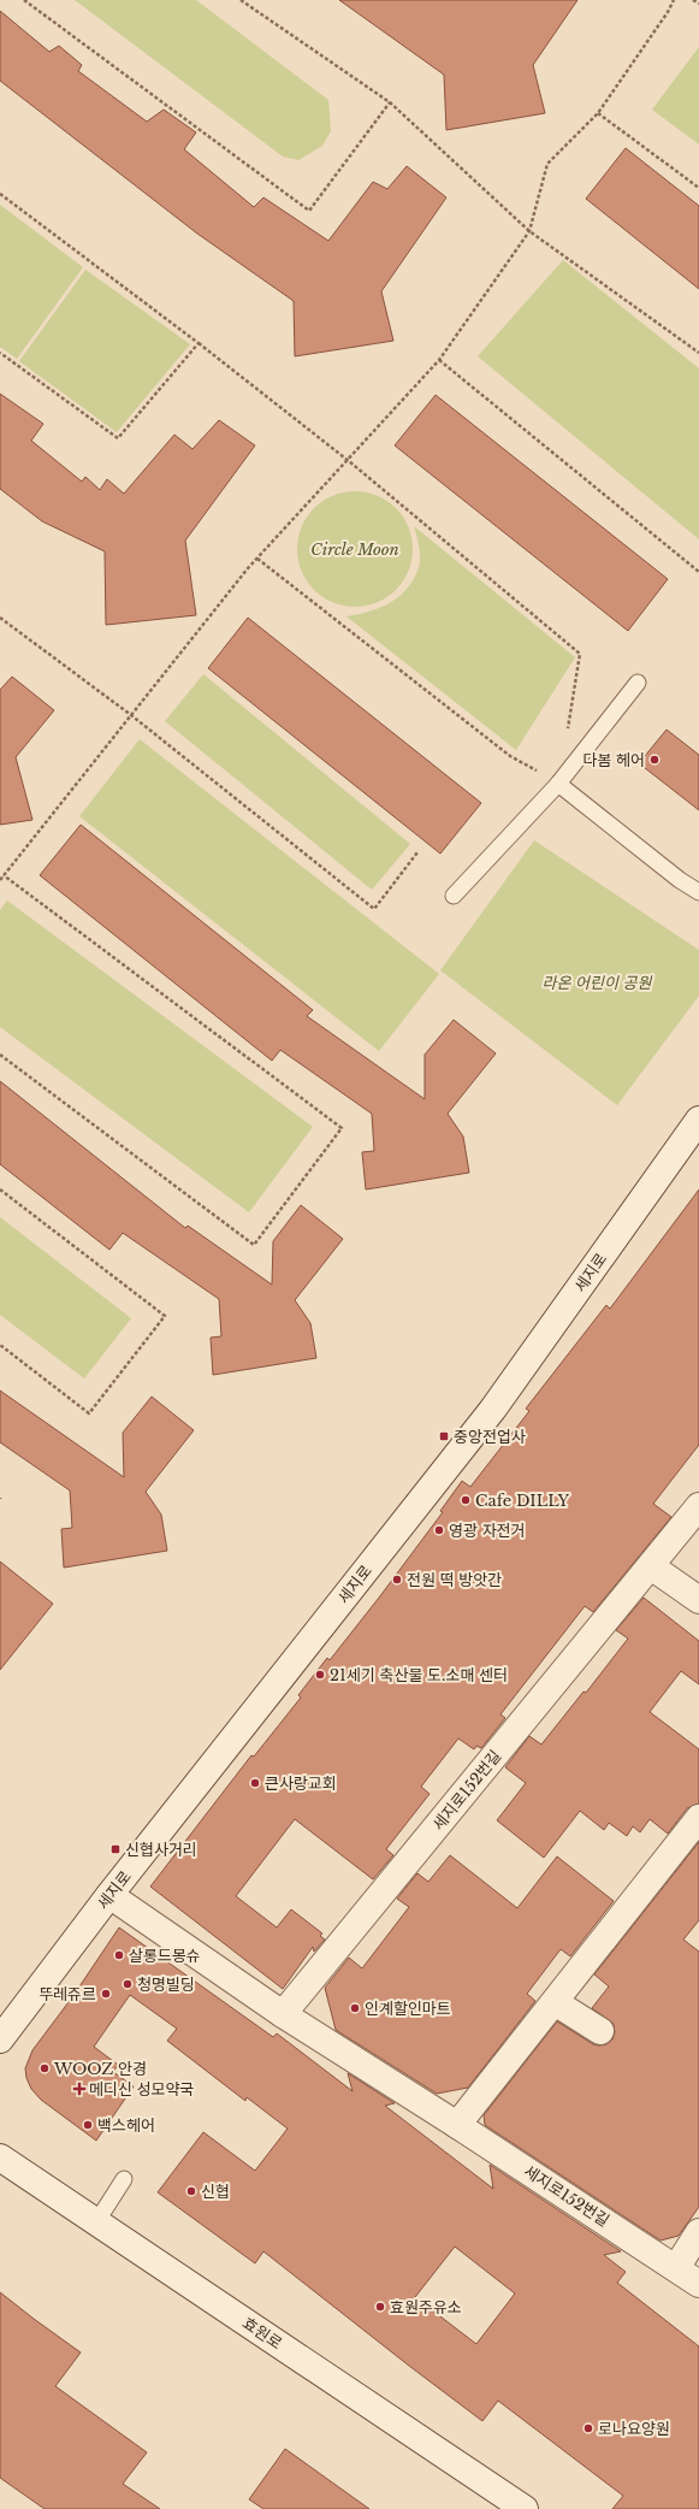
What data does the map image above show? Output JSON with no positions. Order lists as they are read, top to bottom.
{
  "streets": {
    "street": ["세지로", "세지로152번길", "효원로"]
  },
  "crossings": [
    ["세지로", "세지로152번길"]
  ],
  "parks": ["Circle Moon", "라온 어린이 공원"],
  "places": {
    "other": [
      "다봄 헤어",
      "Cafe DILLY",
      "영광 자전거",
      "전원 떡 방앗간",
      "21세기 축산물 도.소매 센터",
      "큰사랑교회",
      "살롱드몽슈",
      "청명빌딩",
      "뚜레쥬르",
      "인계할인마트",
      "WOOZ 안경",
      "백스헤어",
      "신협",
      "효원주유소",
      "로나요양원"
    ],
    "transit": ["중앙전업사", "신협사거리"],
    "health": ["메디신 성모약국"]
  }
}
